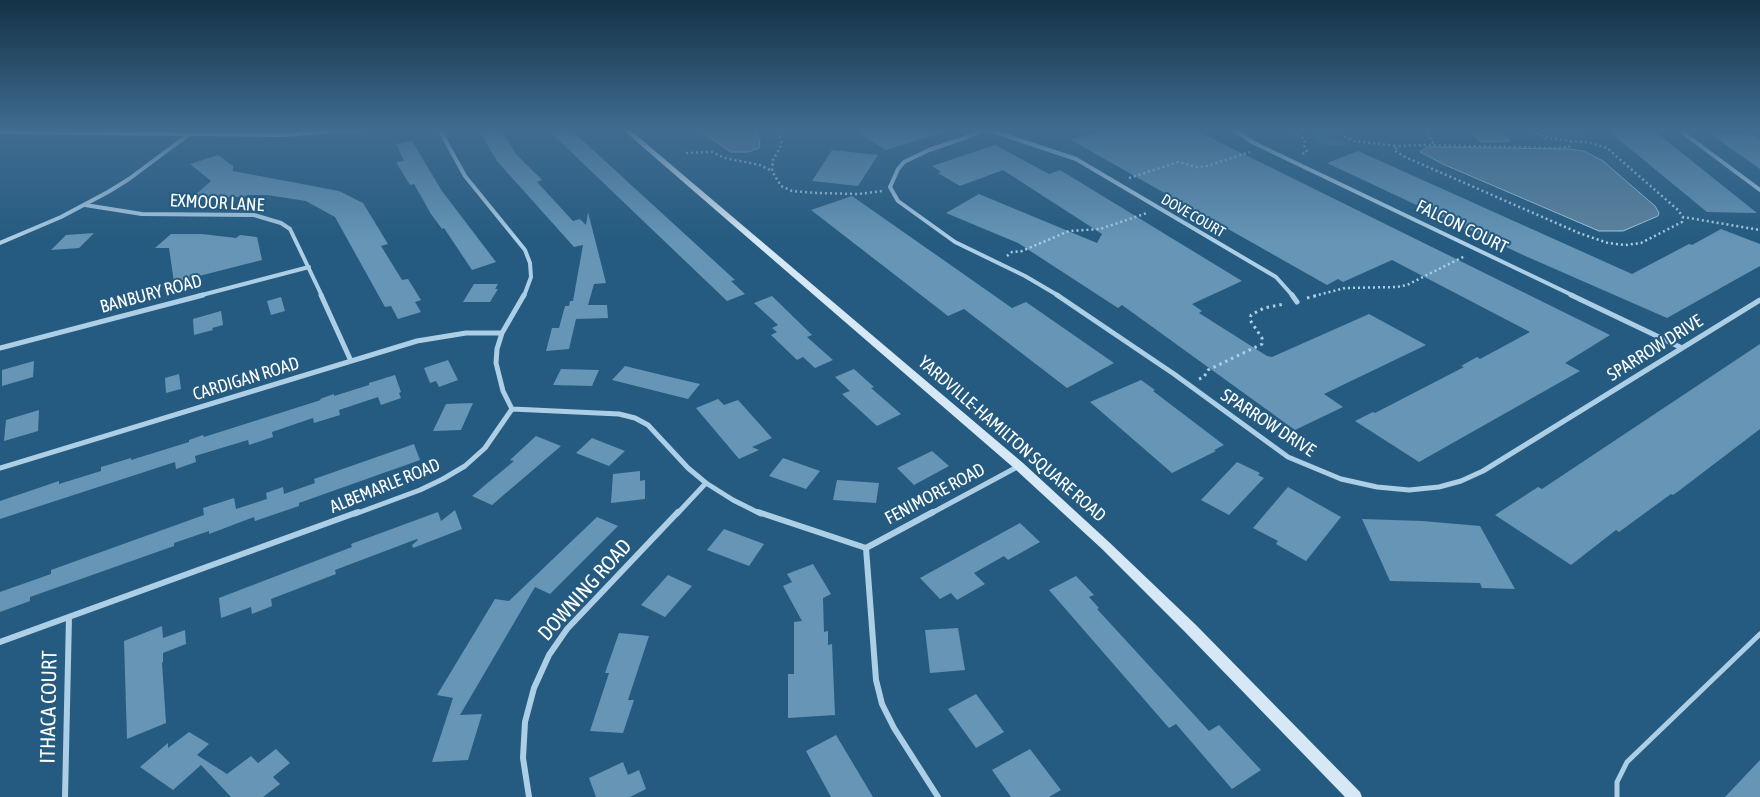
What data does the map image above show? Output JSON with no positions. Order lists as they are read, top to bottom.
{
  "streets": {
    "street": [
      "EXMOOR LANE",
      "DOVE COURT",
      "FALCON COURT",
      "BANBURY ROAD",
      "SPARROW DRIVE",
      "CARDIGAN ROAD",
      "YARDVILLE-HAMILTON SQUARE ROAD",
      "ALBEMARLE ROAD",
      "FENIMORE ROAD",
      "DOWNING ROAD",
      "ITHACA COURT"
    ]
  },
  "crossings": [
    ["EXMOOR LANE", "BANBURY ROAD"],
    ["EXMOOR LANE", "CARDIGAN ROAD"],
    ["FALCON COURT", "SPARROW DRIVE"],
    ["YARDVILLE-HAMILTON SQUARE ROAD", "FENIMORE ROAD"],
    ["ALBEMARLE ROAD", "ITHACA COURT"]
  ]
}
